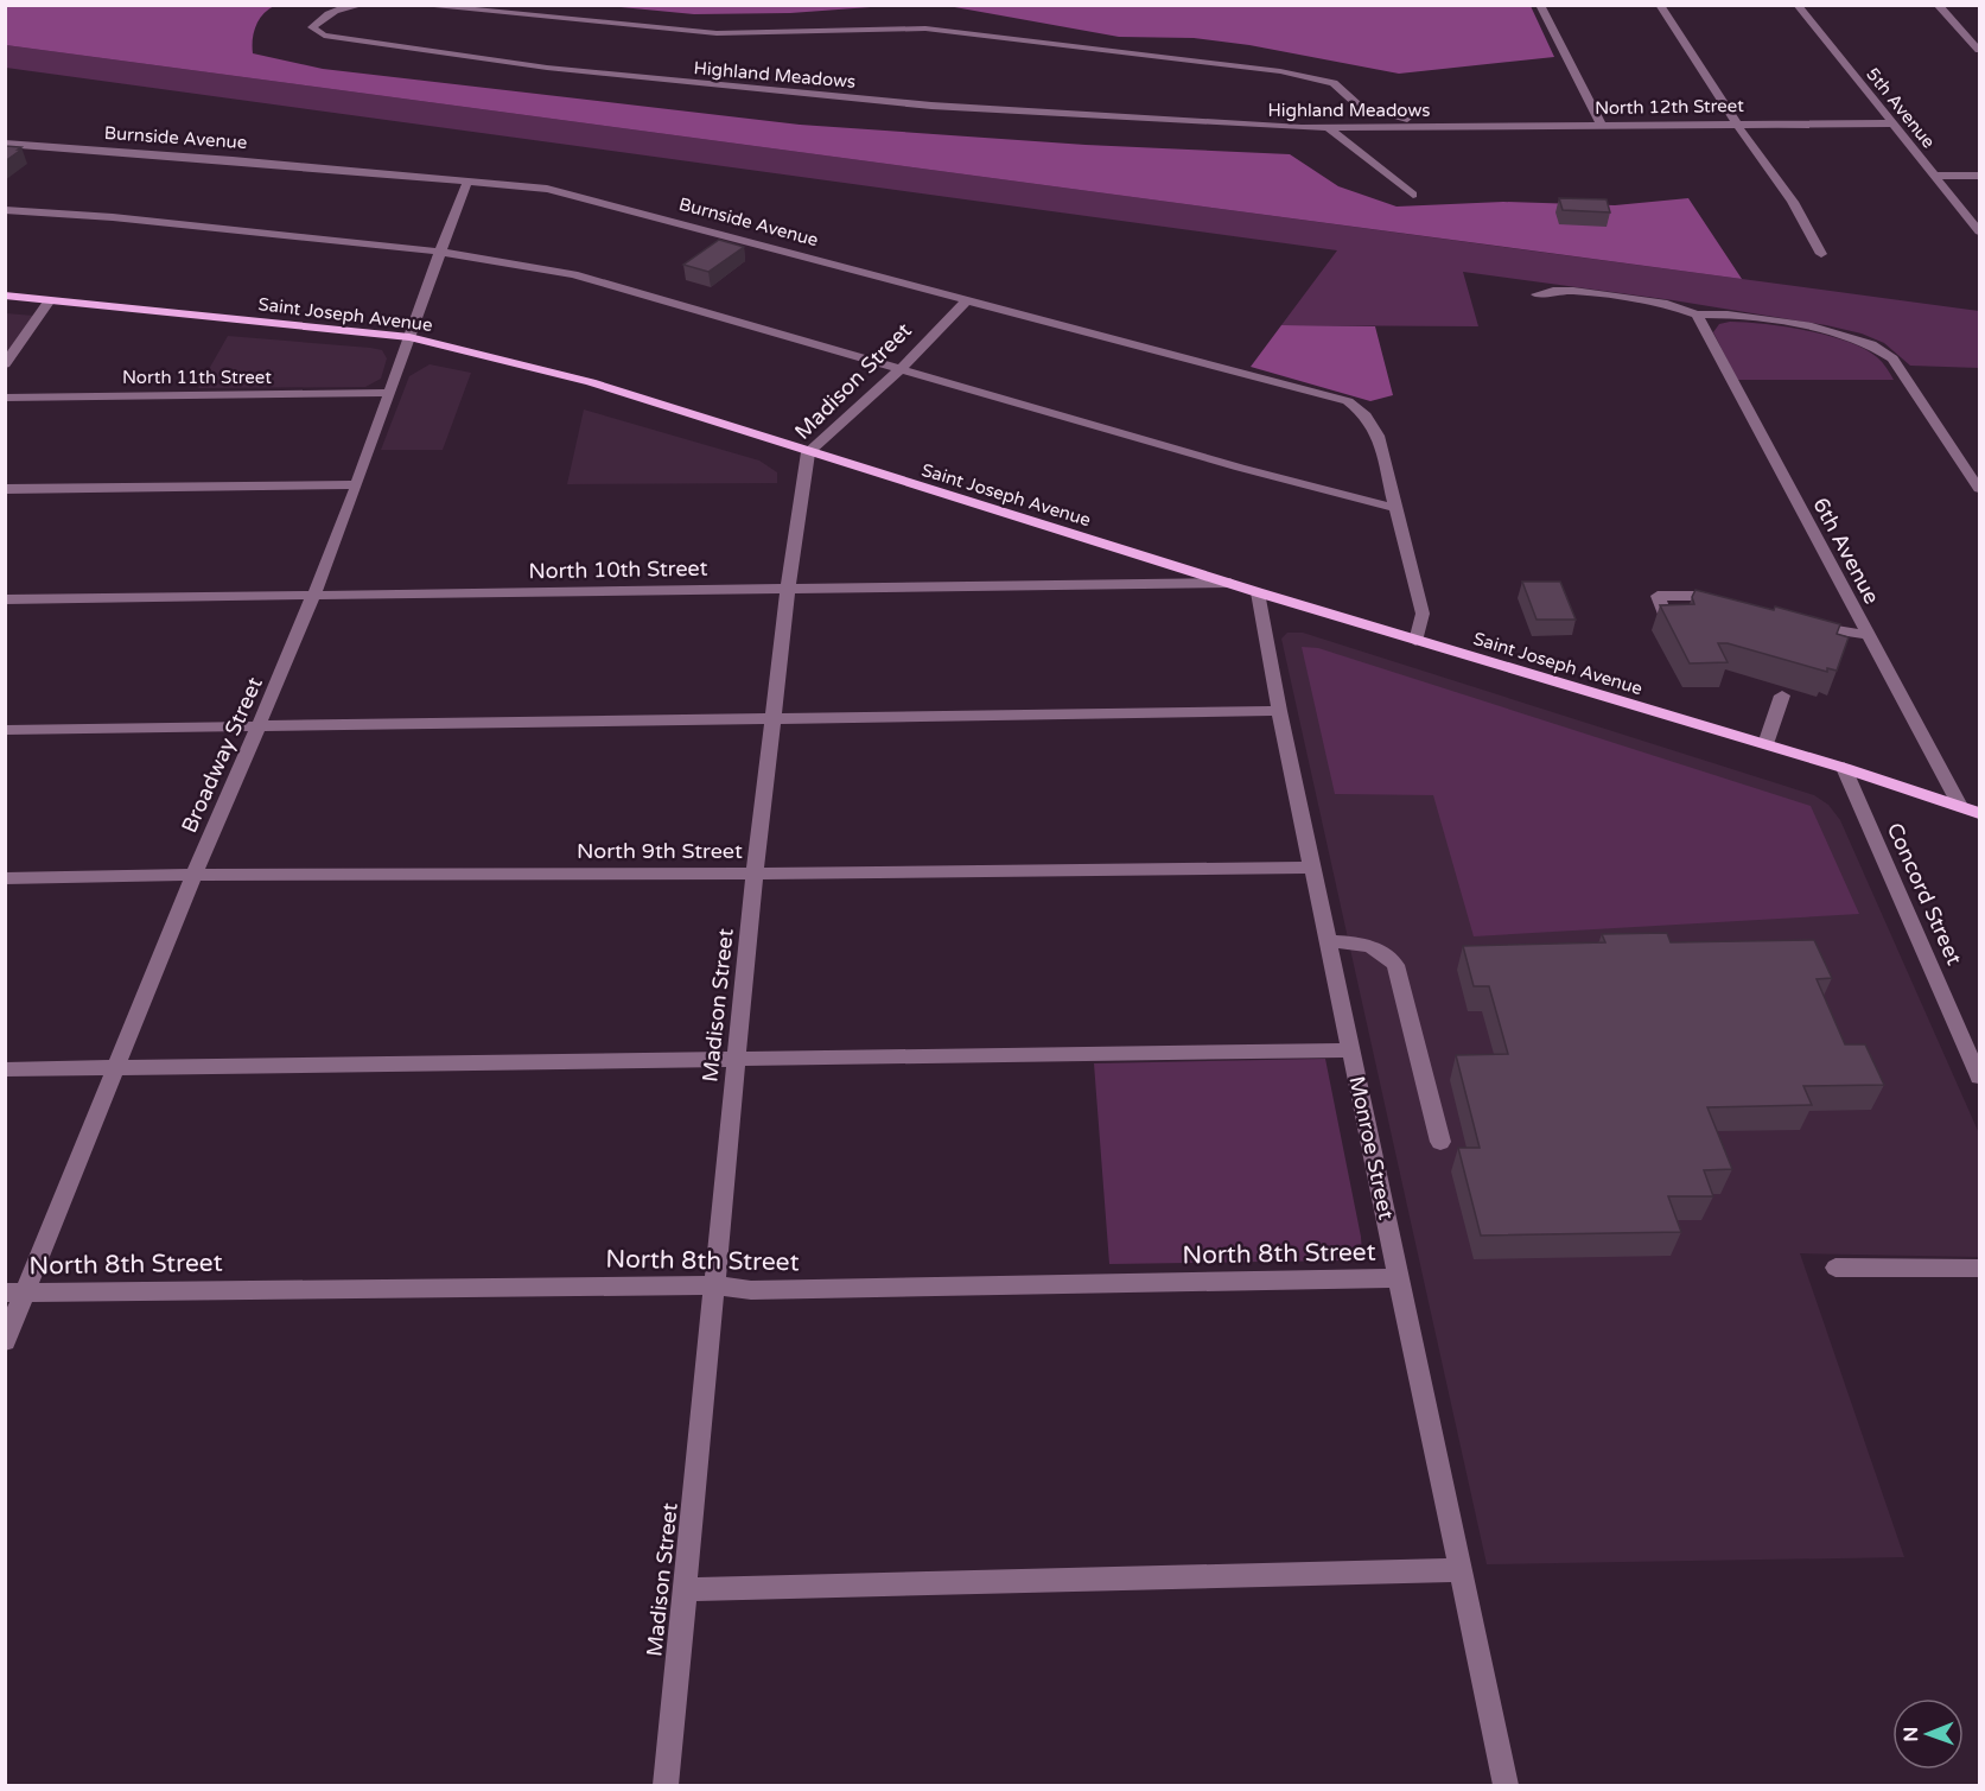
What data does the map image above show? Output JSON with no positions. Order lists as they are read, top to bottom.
{
  "streets": {
    "main road": ["Saint Joseph Avenue"],
    "street": [
      "Highland Meadows",
      "North 12th Street",
      "5th Avenue",
      "Burnside Avenue",
      "North 11th Street",
      "Madison Street",
      "6th Avenue",
      "North 10th Street",
      "Broadway Street",
      "North 9th Street",
      "Concord Street",
      "Monroe Street",
      "North 8th Street"
    ]
  },
  "crossings": [
    ["Highland Meadows", "North 12th Street"],
    ["North 12th Street", "5th Avenue"],
    ["Burnside Avenue", "Saint Joseph Avenue"],
    ["Burnside Avenue", "Madison Street"],
    ["Burnside Avenue", "Broadway Street"],
    ["Saint Joseph Avenue", "Madison Street"],
    ["Saint Joseph Avenue", "6th Avenue"],
    ["Saint Joseph Avenue", "North 10th Street"],
    ["Saint Joseph Avenue", "Broadway Street"],
    ["Saint Joseph Avenue", "Concord Street"],
    ["Saint Joseph Avenue", "Monroe Street"],
    ["North 11th Street", "Broadway Street"],
    ["Madison Street", "North 10th Street"],
    ["Madison Street", "North 9th Street"],
    ["Madison Street", "North 8th Street"],
    ["North 10th Street", "Broadway Street"],
    ["Broadway Street", "North 9th Street"],
    ["Broadway Street", "North 8th Street"],
    ["North 9th Street", "Monroe Street"],
    ["Monroe Street", "North 8th Street"]
  ],
  "north": "left"
}
